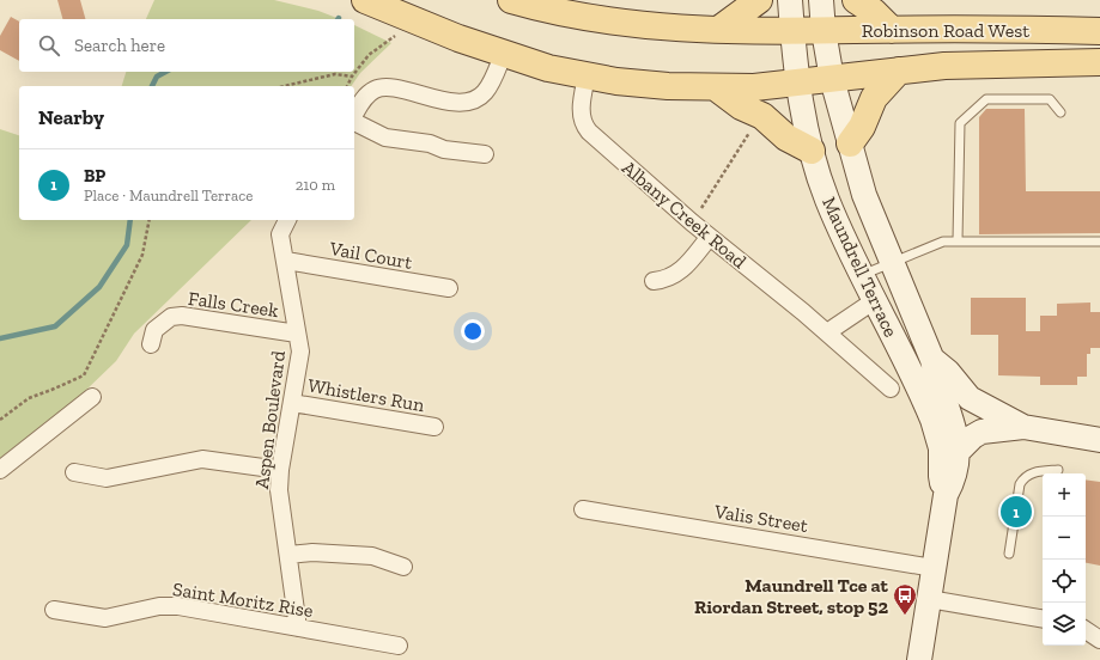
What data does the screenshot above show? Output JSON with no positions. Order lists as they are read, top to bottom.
{
  "streets": {
    "main road": ["Robinson Road West", "Maundrell Terrace"],
    "street": [
      "Albany Creek Road",
      "Vail Court",
      "Falls Creek",
      "Whistlers Run",
      "Aspen Boulevard",
      "Valis Street",
      "Saint Moritz Rise"
    ]
  },
  "crossings": [
    ["Robinson Road West", "Maundrell Terrace"],
    ["Vail Court", "Aspen Boulevard"],
    ["Maundrell Terrace", "Valis Street"],
    ["Falls Creek", "Aspen Boulevard"],
    ["Whistlers Run", "Aspen Boulevard"],
    ["Aspen Boulevard", "Saint Moritz Rise"]
  ],
  "places": {
    "bus stop": ["Maundrell Tce at Riordan Street, stop 52"]
  },
  "page": {
    "search": "Search here",
    "heading": "Nearby",
    "list": [
      {
        "mark": "1",
        "name": "BP",
        "note": "Place · Maundrell Terrace",
        "value": "210 m"
      }
    ],
    "map_buttons": ["+", "−"],
    "pins": "1"
  }
}
